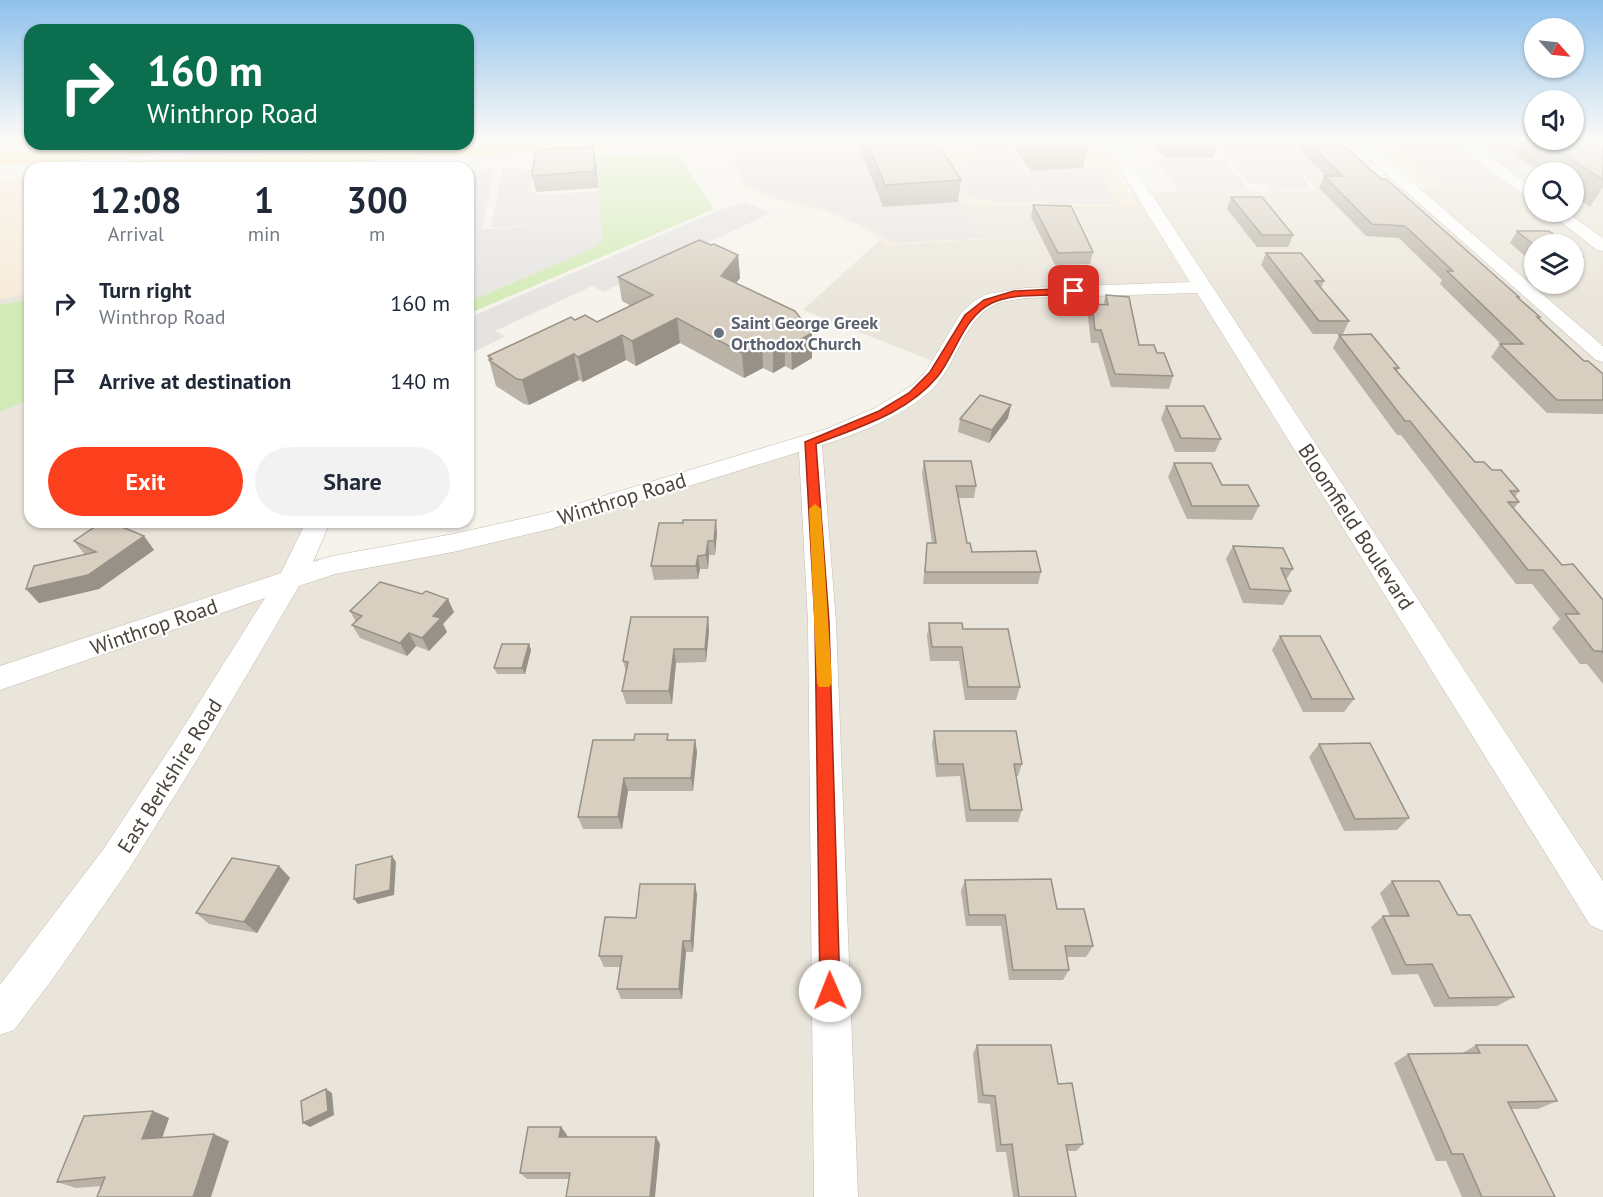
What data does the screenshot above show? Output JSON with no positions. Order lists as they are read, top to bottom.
{
  "streets": {
    "street": ["Winthrop Road", "Bloomfield Boulevard", "East Berkshire Road"]
  },
  "crossings": [
    ["Winthrop Road", "Bloomfield Boulevard"],
    ["Winthrop Road", "East Berkshire Road"]
  ],
  "places": ["Saint George Greek Orthodox Church"],
  "north": "bottom right",
  "page": {
    "turn": ["160 m", "Winthrop Road"],
    "eta": [
      "12:08",
      "Arrival",
      "1",
      "min",
      "300",
      "m"
    ],
    "list": [
      {
        "name": "Turn right",
        "note": "Winthrop Road",
        "value": "160 m"
      },
      {
        "name": "Arrive at destination",
        "value": "140 m"
      }
    ],
    "buttons": ["Exit", "Share"]
  }
}
